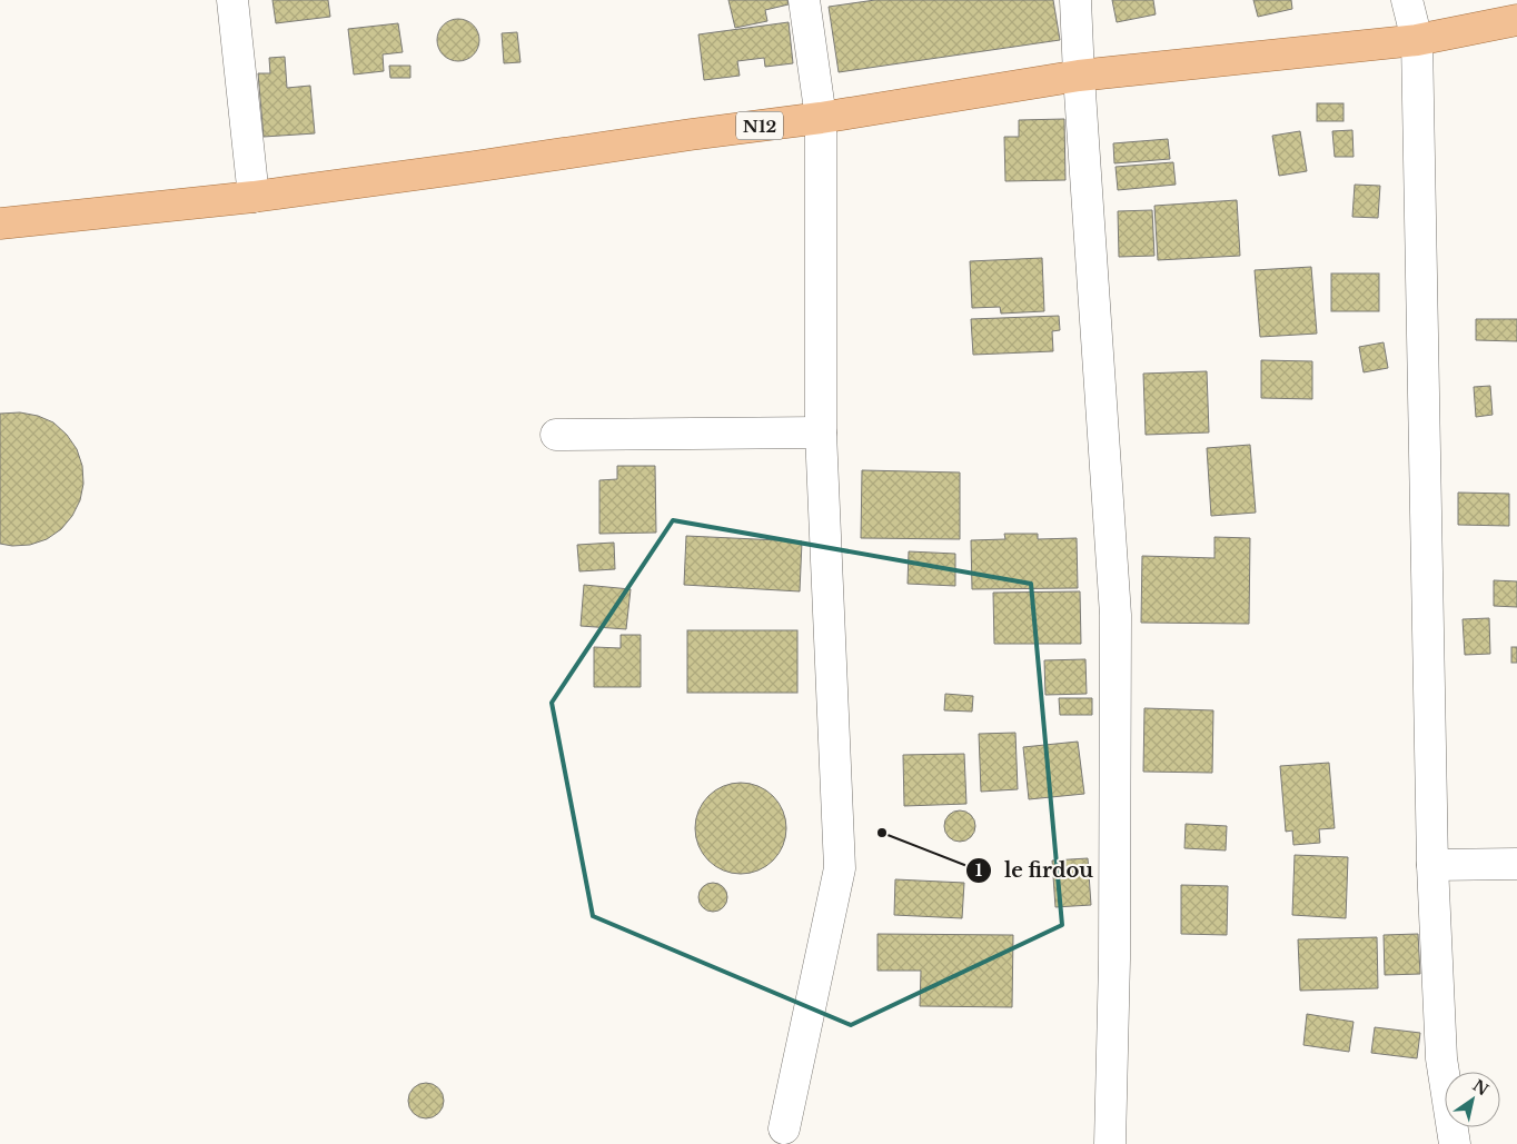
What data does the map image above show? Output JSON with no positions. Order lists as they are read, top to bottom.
{
  "streets": {
    "main road": ["N12"]
  },
  "places": ["le firdou"],
  "north": "top right"
}
